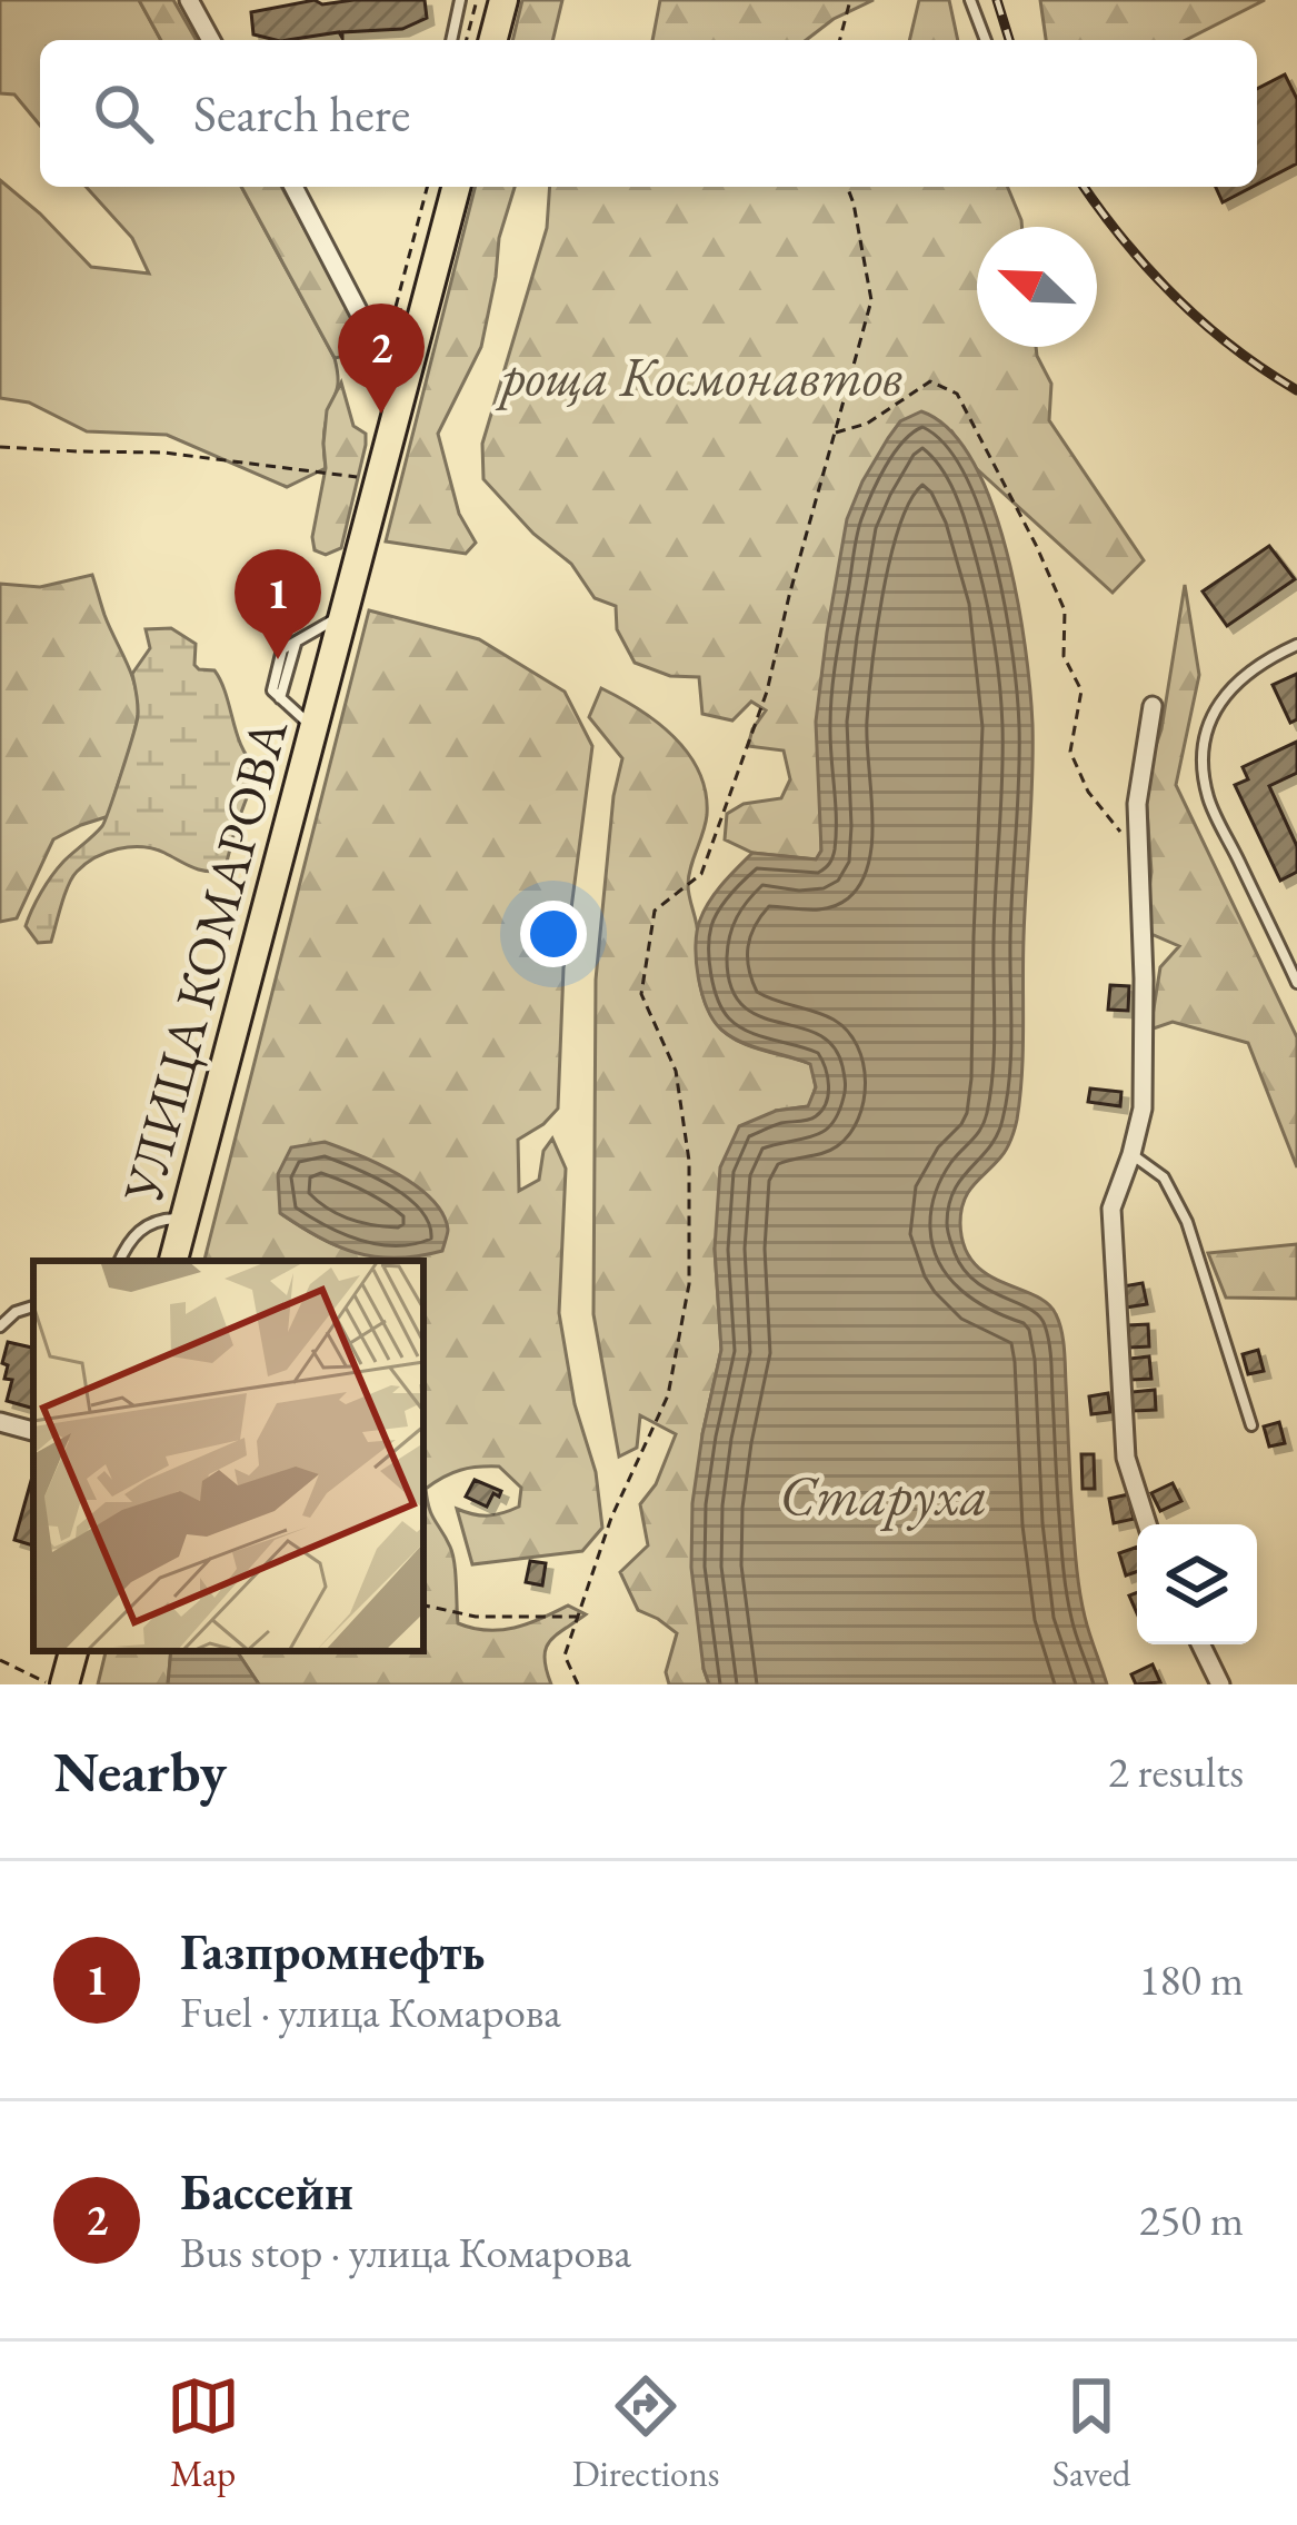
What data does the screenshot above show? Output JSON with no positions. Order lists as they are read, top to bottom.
{
  "streets": {
    "main road": ["УЛИЦА КОМАРОВА"]
  },
  "water": ["Старуха"],
  "parks": ["роща Космонавтов"],
  "north": "top left",
  "page": {
    "search": "Search here",
    "pins": ["2", "1"],
    "heading": ["Nearby", "2 results"],
    "list": [
      {
        "mark": "1",
        "name": "Газпромнефть",
        "note": "Fuel · улица Комарова",
        "value": "180 m"
      },
      {
        "mark": "2",
        "name": "Бассейн",
        "note": "Bus stop · улица Комарова",
        "value": "250 m"
      }
    ],
    "nav": ["Map", "Directions", "Saved"]
  }
}
